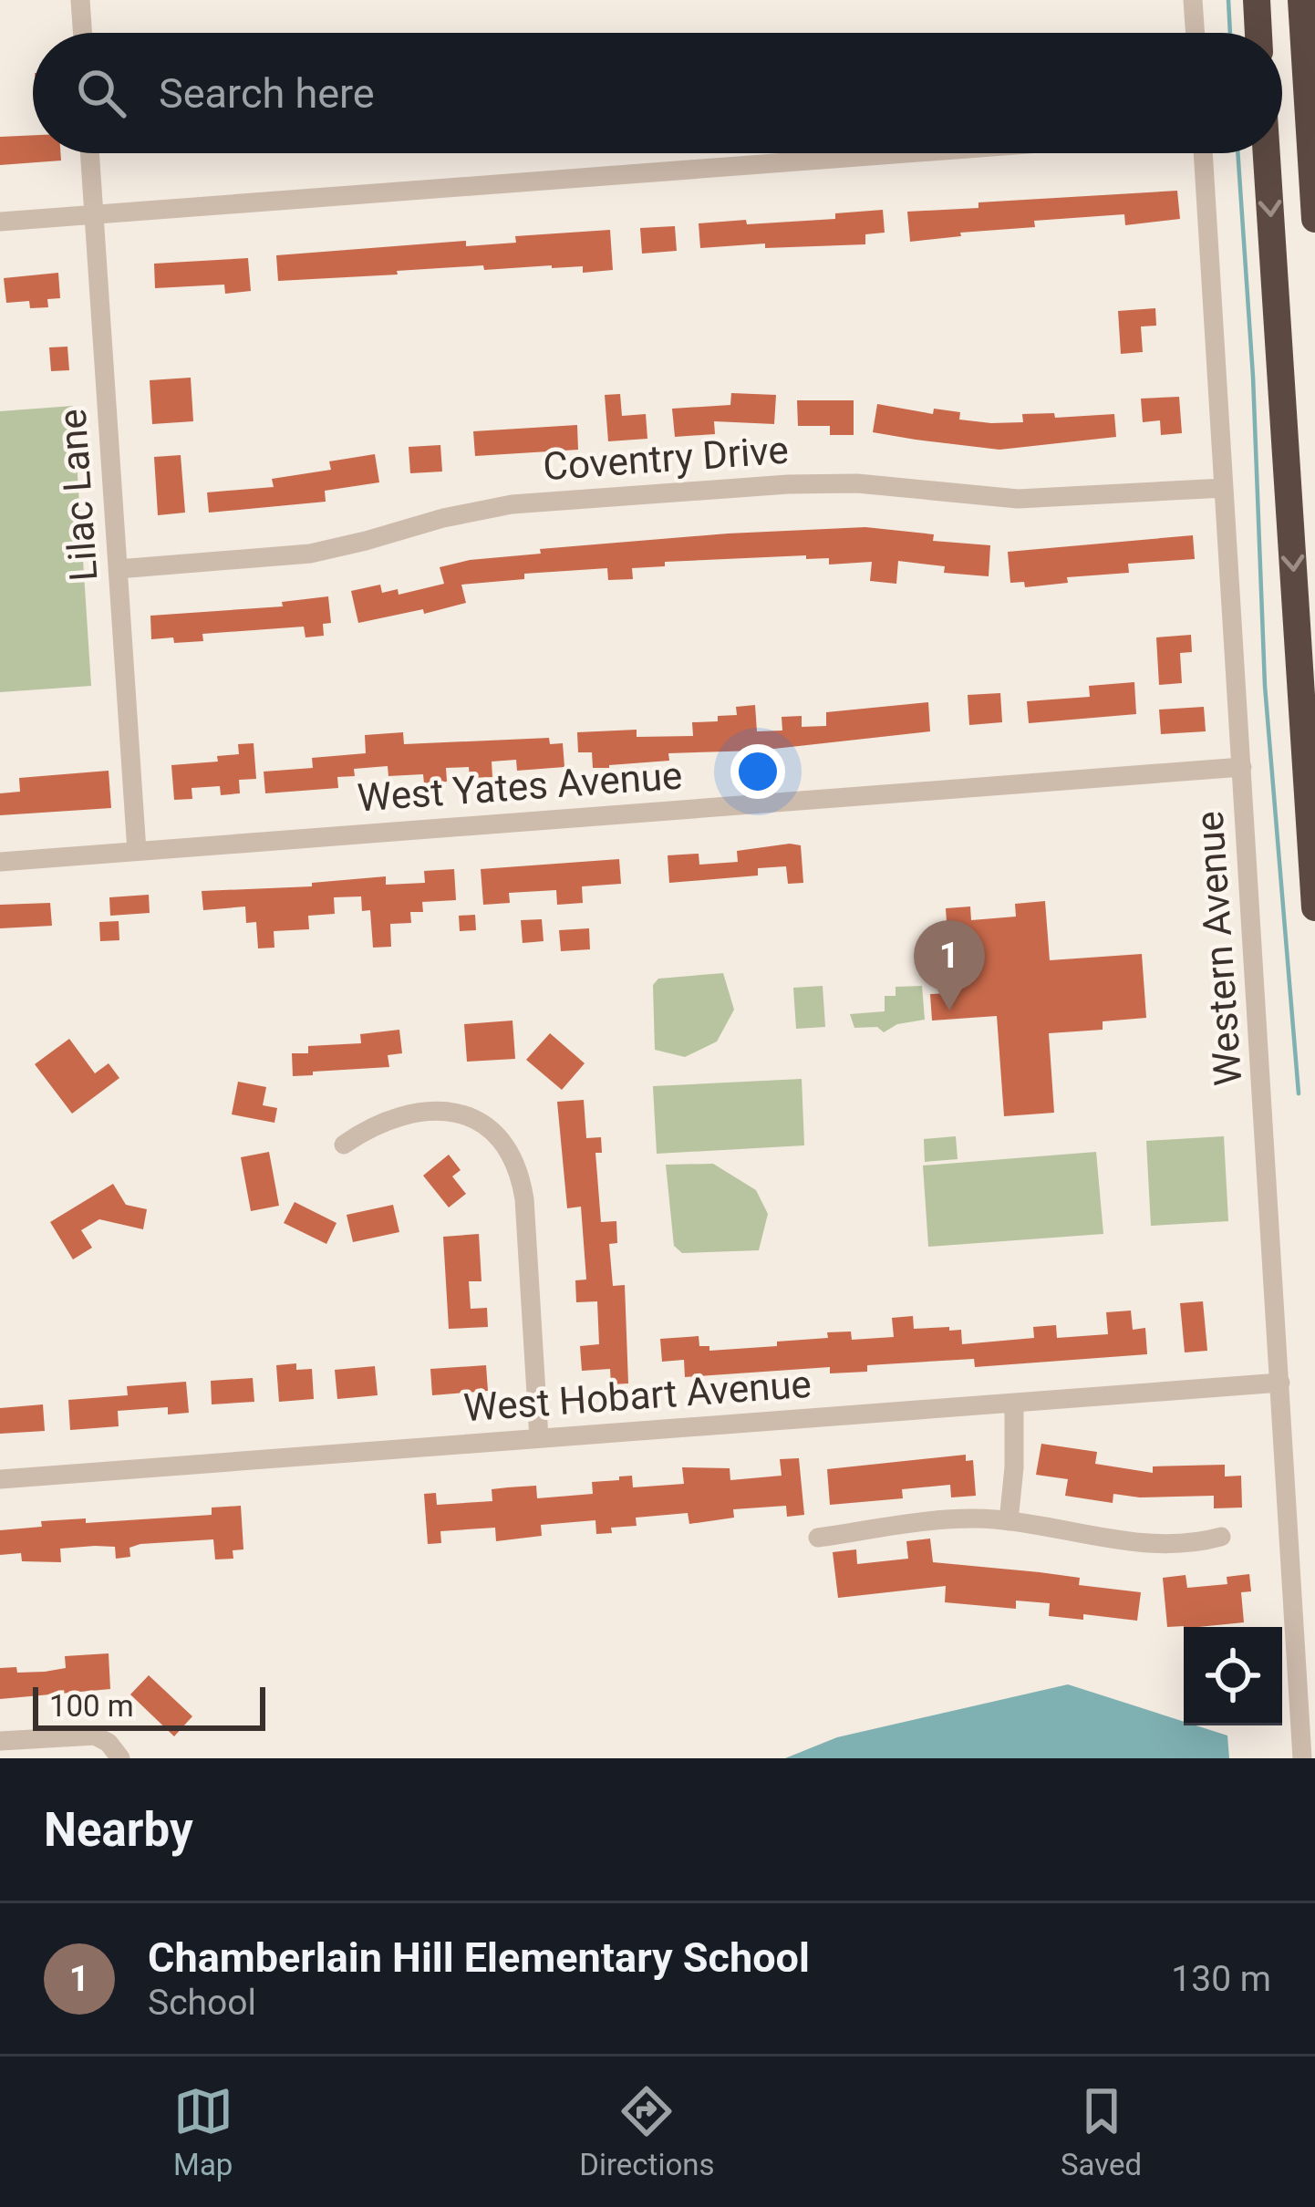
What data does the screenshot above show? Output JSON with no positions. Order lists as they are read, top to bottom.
{
  "streets": {
    "street": [
      "Coventry Drive",
      "Lilac Lane",
      "West Yates Avenue",
      "Western Avenue",
      "West Hobart Avenue"
    ]
  },
  "crossings": [
    ["Coventry Drive", "Lilac Lane"],
    ["Coventry Drive", "Western Avenue"],
    ["Lilac Lane", "West Yates Avenue"],
    ["West Yates Avenue", "Western Avenue"],
    ["Western Avenue", "West Hobart Avenue"]
  ],
  "scale_bar": "100 m",
  "page": {
    "search": "Search here",
    "pins": "1",
    "scale": "100 m",
    "heading": "Nearby",
    "list": [
      {
        "mark": "1",
        "name": "Chamberlain Hill Elementary School",
        "note": "School",
        "value": "130 m"
      }
    ],
    "nav": ["Map", "Directions", "Saved"]
  }
}
